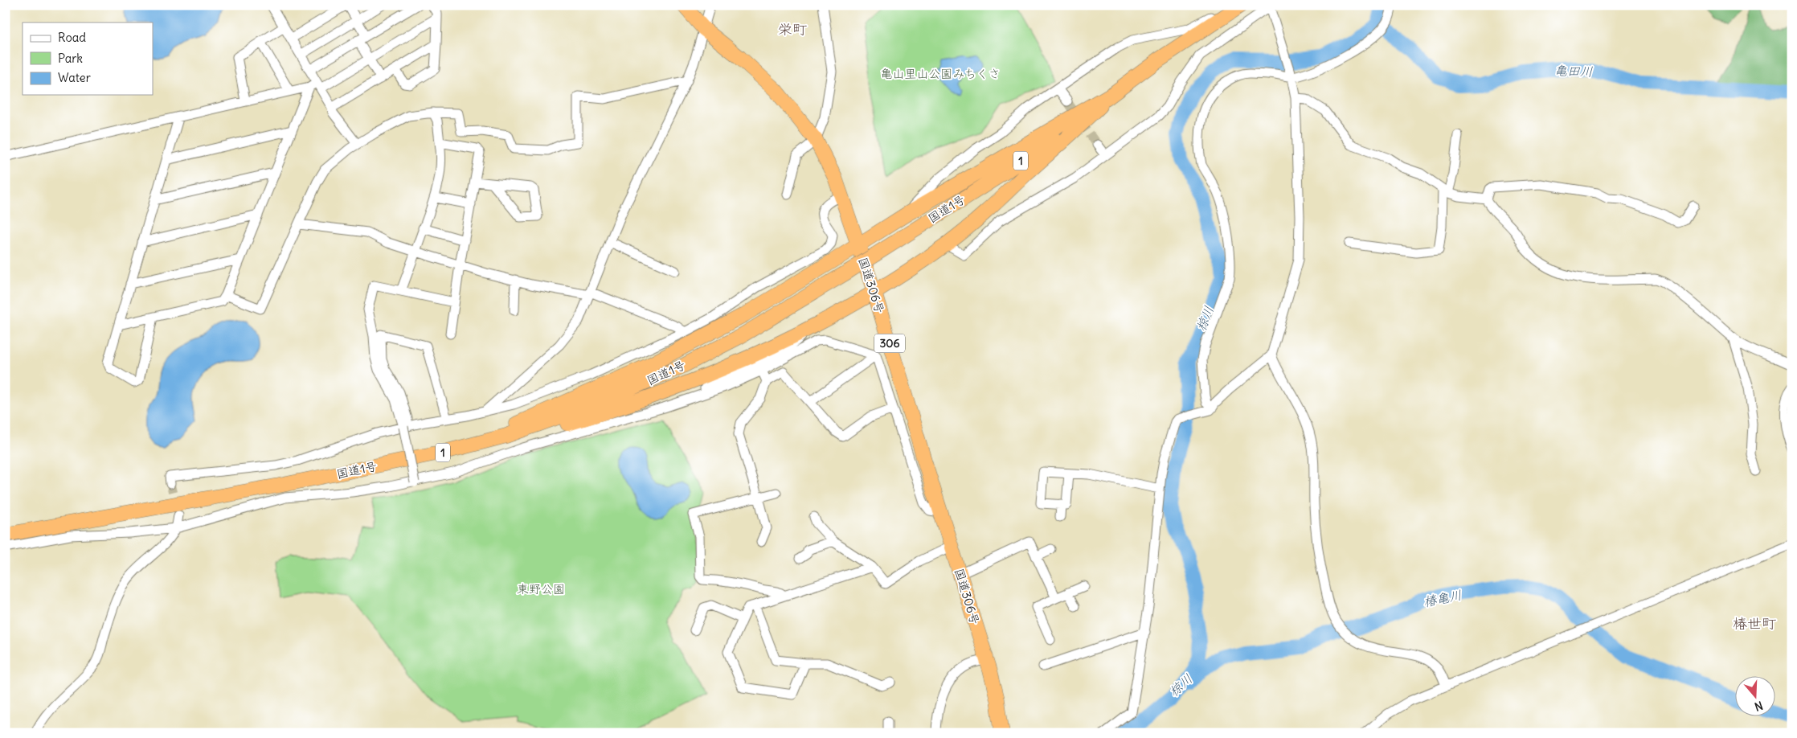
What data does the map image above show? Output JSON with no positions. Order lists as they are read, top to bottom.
{
  "streets": {
    "highway": [
      "1",
      "国道1号",
      "国道306号",
      "306"
    ]
  },
  "districts": ["栄町", "椿世町"],
  "water": ["亀田川", "椋川", "椿亀川"],
  "parks": ["亀山里山公園みちくさ", "東野公園"],
  "legend": ["Road", "Park", "Water"],
  "north": "bottom"
}
